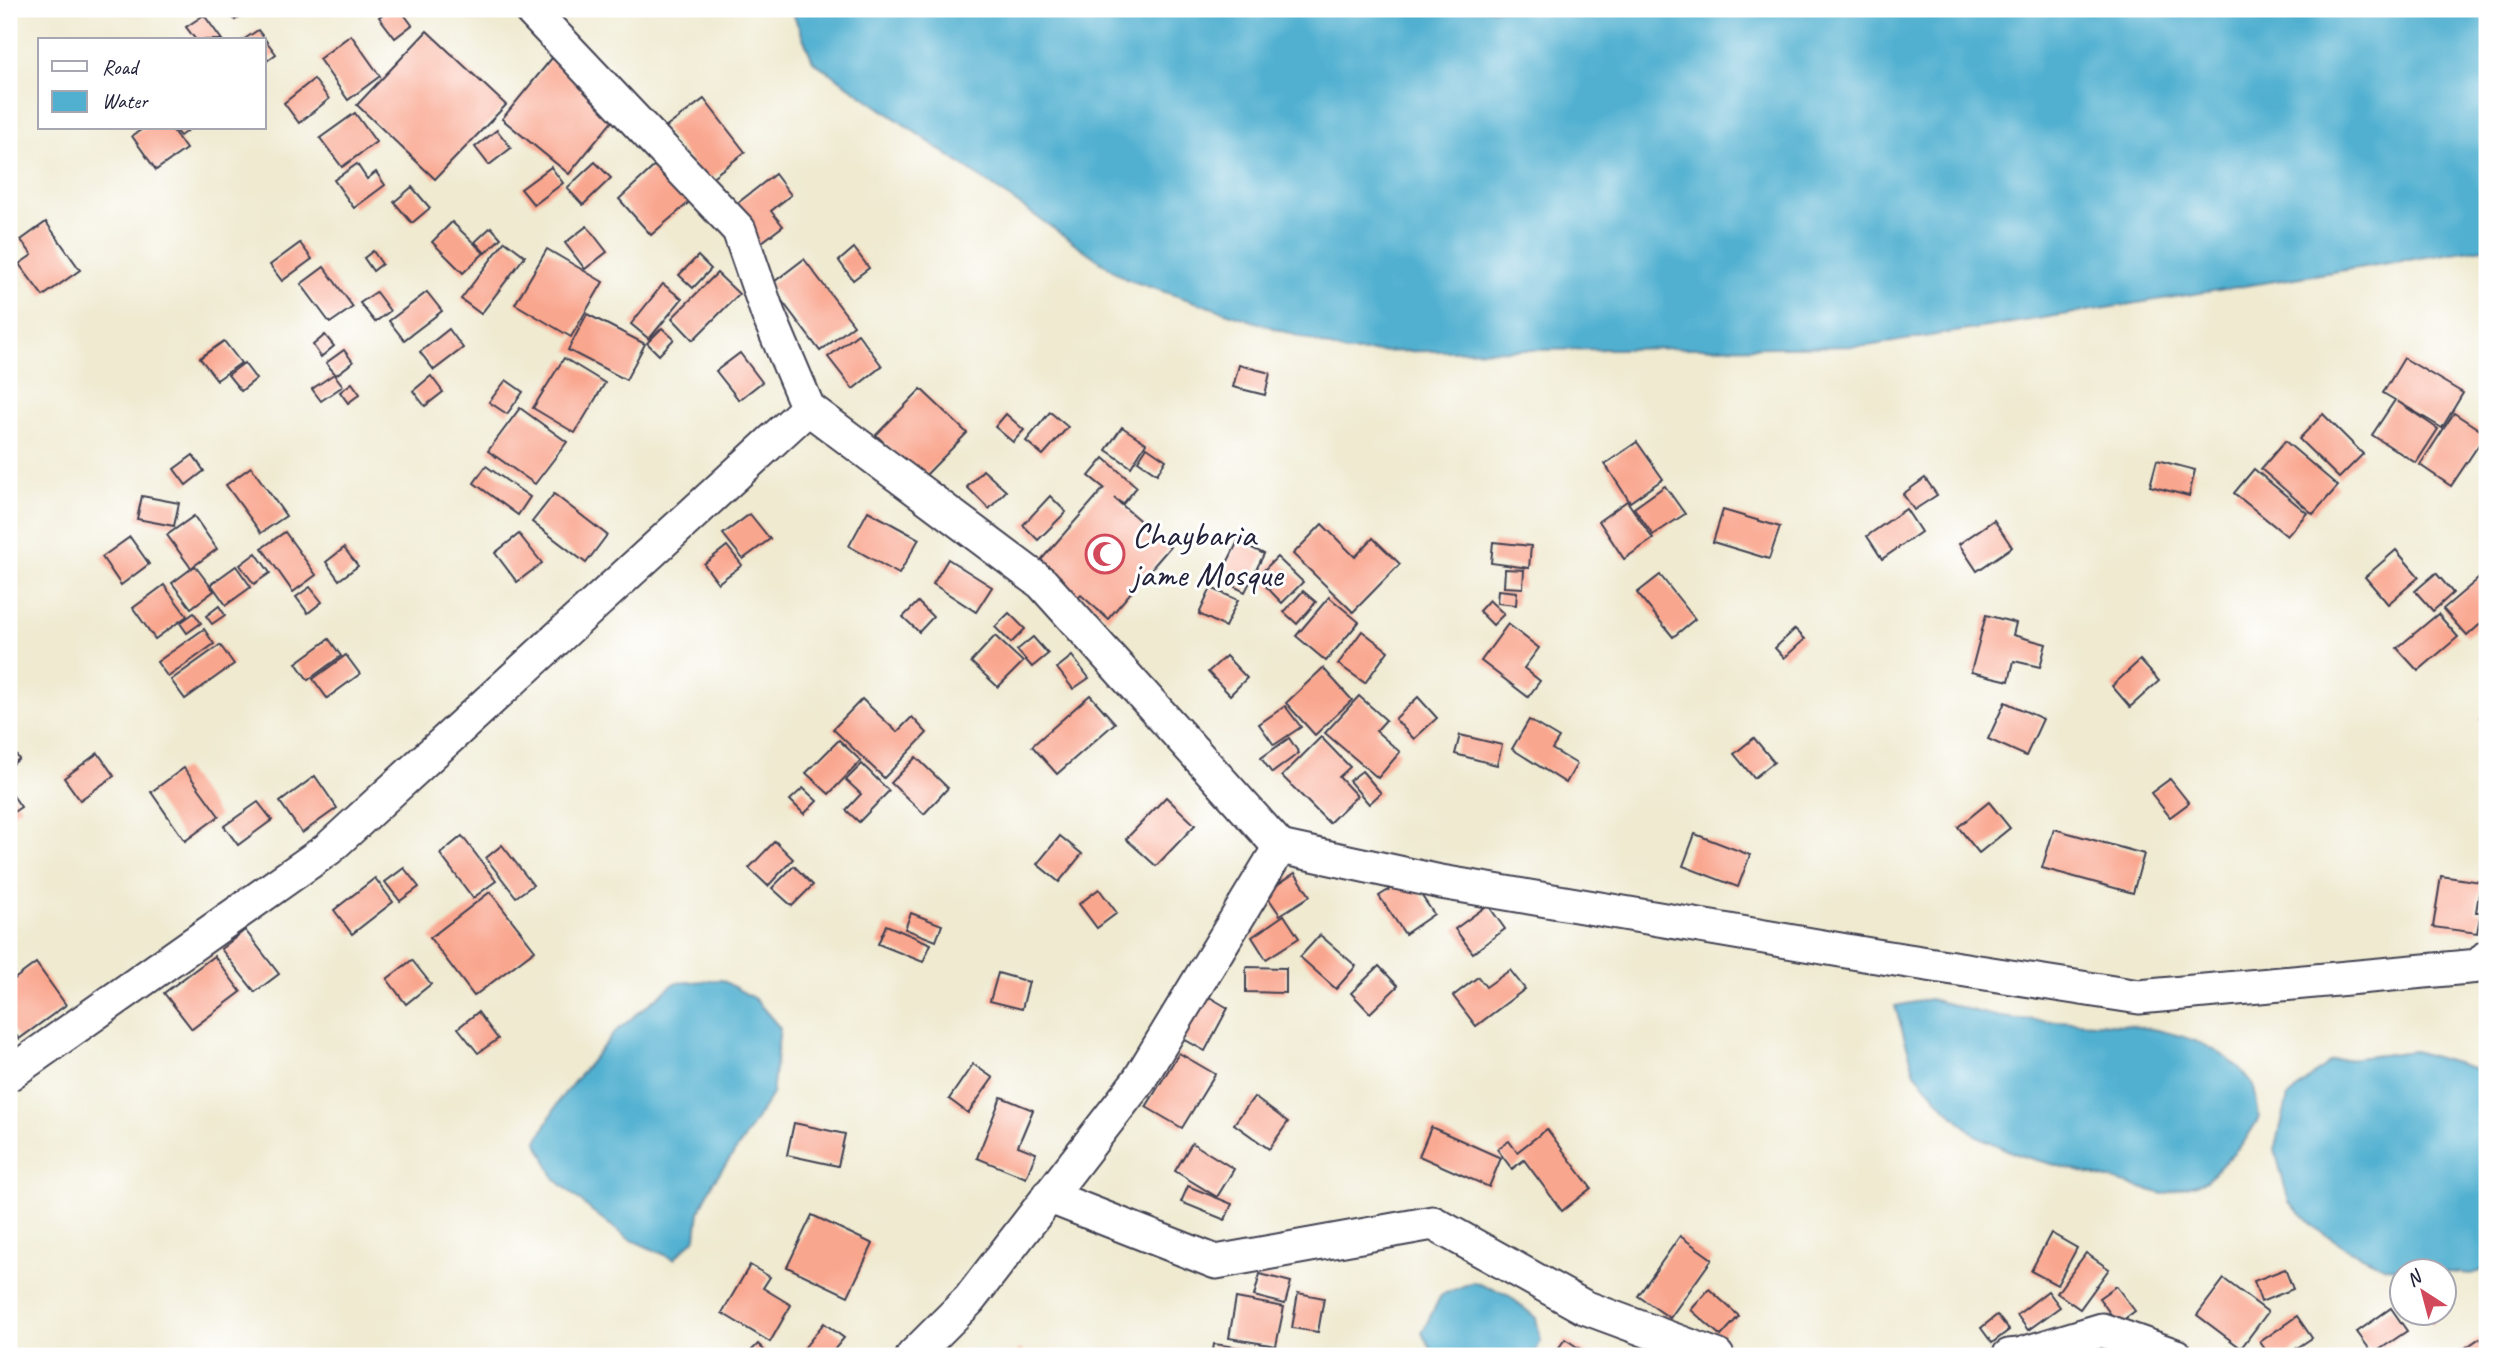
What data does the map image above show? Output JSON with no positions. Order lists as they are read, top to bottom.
{
  "places": {
    "mosque": ["Chaybaria jame Mosque"]
  },
  "legend": ["Road", "Water"],
  "north": "top left"
}
